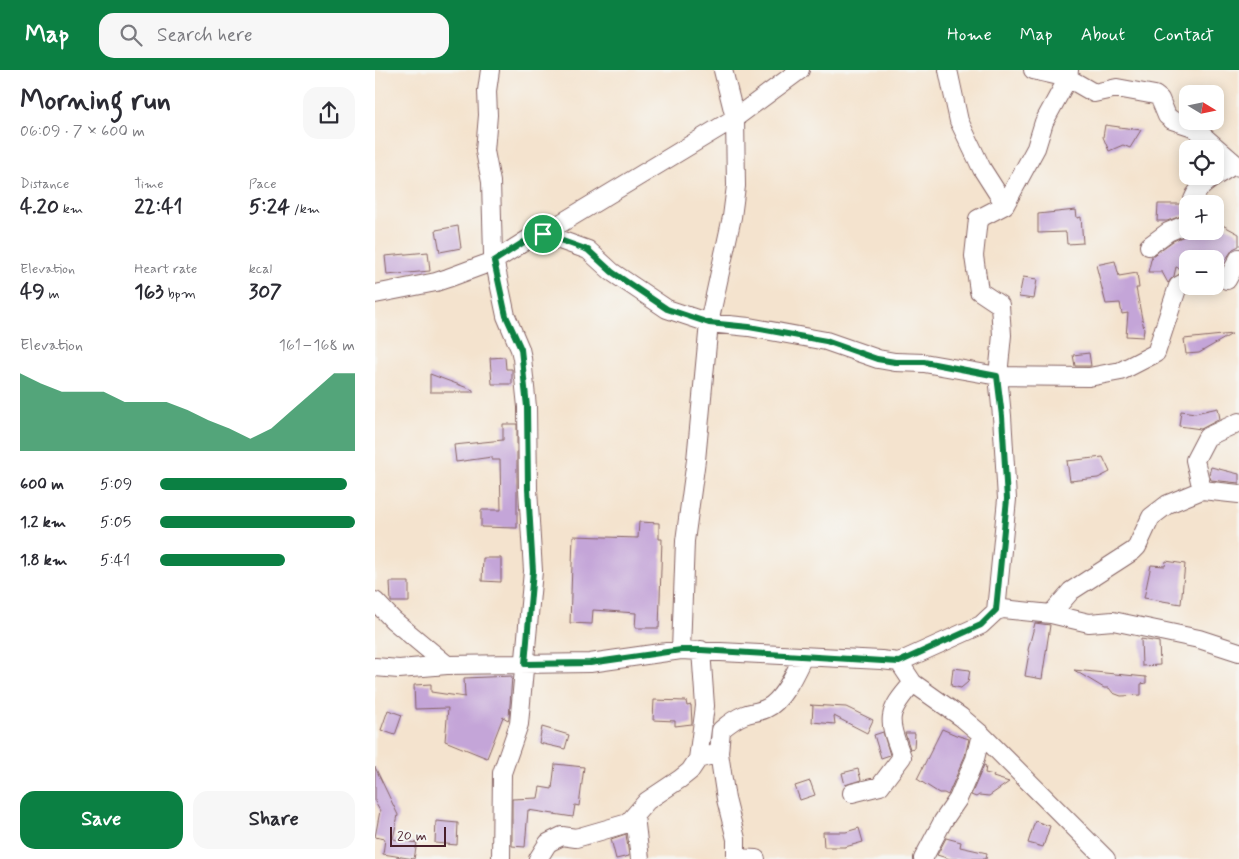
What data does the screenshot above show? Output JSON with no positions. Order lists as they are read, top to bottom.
{
  "scale_bar": "20 m",
  "north": "right",
  "page": {
    "header": "Map",
    "search": "Search here",
    "nav": [
      "Home",
      "Map",
      "About",
      "Contact"
    ],
    "heading": ["Morning run", "06:09 · 7 × 600 m"],
    "map_buttons": ["+", "−"],
    "stats": [
      ["Distance", "4.20 km"],
      ["Time", "22:41"],
      ["Pace", "5:24 /km"],
      ["Elevation", "49 m"],
      ["Heart rate", "163 bpm"],
      ["kcal", "307"]
    ],
    "chart": ["Elevation", "161–168 m"],
    "list": [
      {
        "name": "600 m",
        "note": "5:09"
      },
      {
        "name": "1.2 km",
        "note": "5:05"
      },
      {
        "name": "1.8 km",
        "note": "5:41"
      }
    ],
    "buttons": ["Save", "Share"],
    "scale": "20 m"
  }
}
